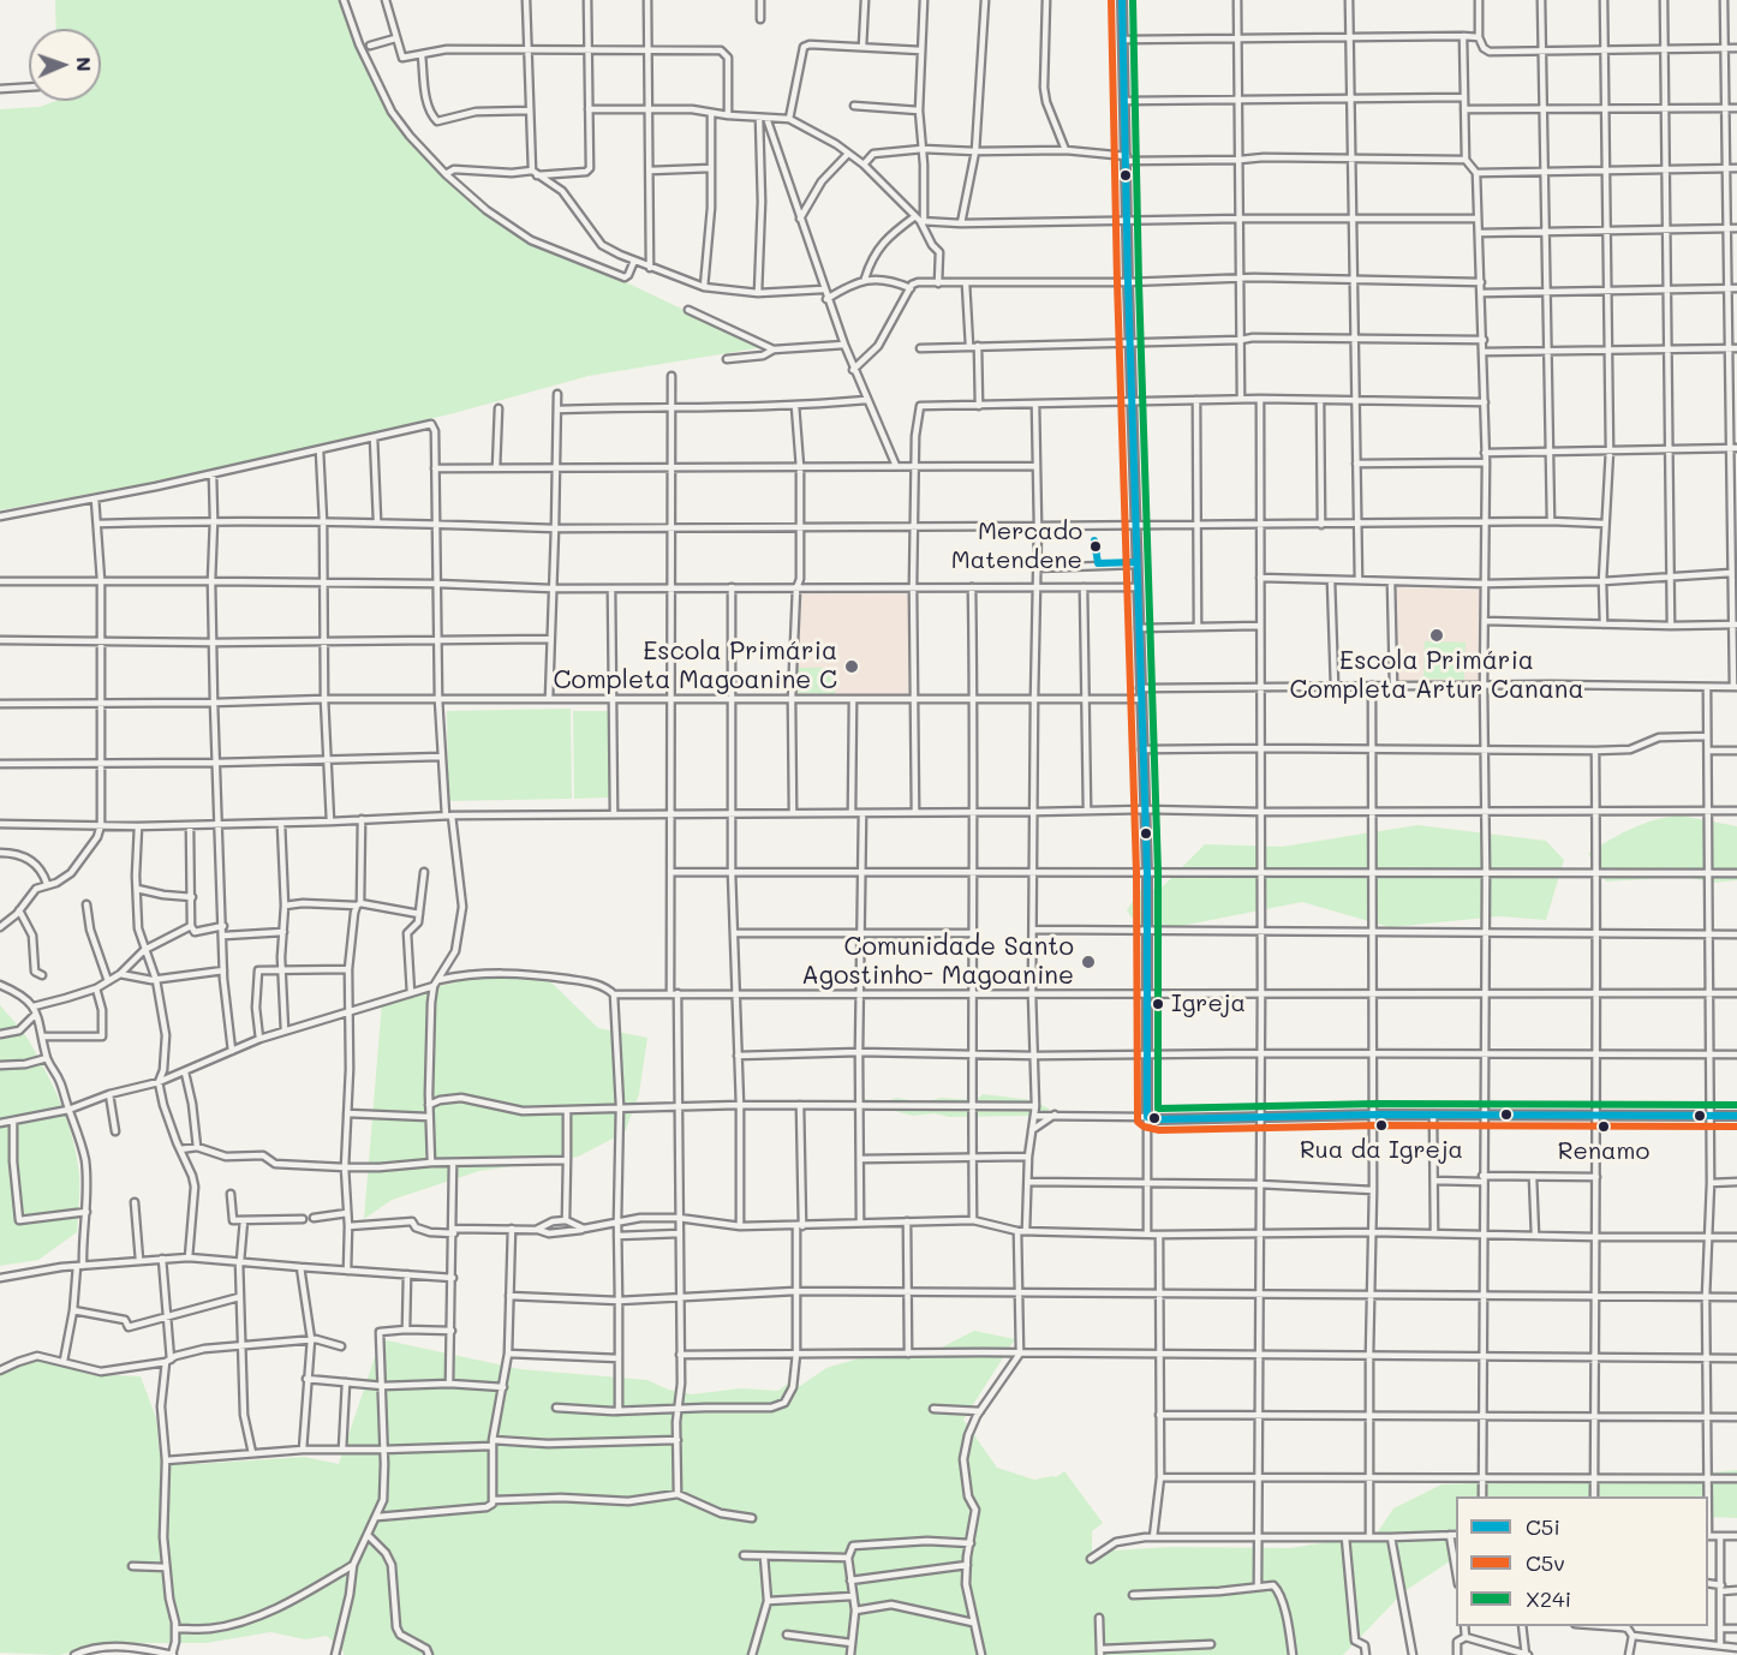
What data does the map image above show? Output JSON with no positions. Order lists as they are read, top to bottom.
{
  "places": [
    "Mercado Matendene",
    "Escola Primária Completa Artur Canana",
    "Escola Primária Completa Magoanine C",
    "Comunidade Santo Agostinho- Magoanine",
    "Igreja",
    "Rua da Igreja",
    "Renamo"
  ],
  "lines": ["transit line C5i", "transit line C5v", "transit line X24i"],
  "legend": ["C5i", "C5v", "X24i"],
  "north": "right"
}
